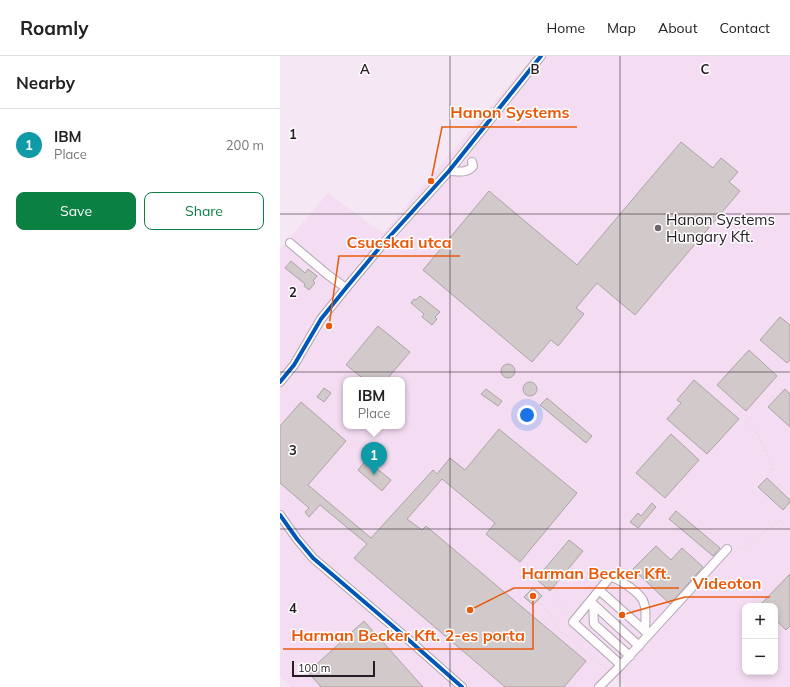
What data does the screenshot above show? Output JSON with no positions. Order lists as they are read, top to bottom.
{
  "places": [
    "Hanon Systems",
    "Hanon Systems Hungary Kft.",
    "Csucskai utca",
    "Harman Becker Kft. 2-es porta",
    "Harman Becker Kft.",
    "Videoton"
  ],
  "scale_bar": "100 m",
  "page": {
    "header": "Roamly",
    "nav": [
      "Home",
      "Map",
      "About",
      "Contact"
    ],
    "heading": "Nearby",
    "list": [
      {
        "mark": "1",
        "name": "IBM",
        "note": "Place",
        "value": "200 m"
      }
    ],
    "buttons": ["Save", "Share"],
    "popup": ["IBM", "Place"],
    "pins": "1",
    "map_buttons": ["+", "−"],
    "scale": "100 m"
  },
  "grid": {
    "columns": ["A", "B", "C"],
    "rows": [
      "1",
      "2",
      "3",
      "4"
    ]
  }
}
